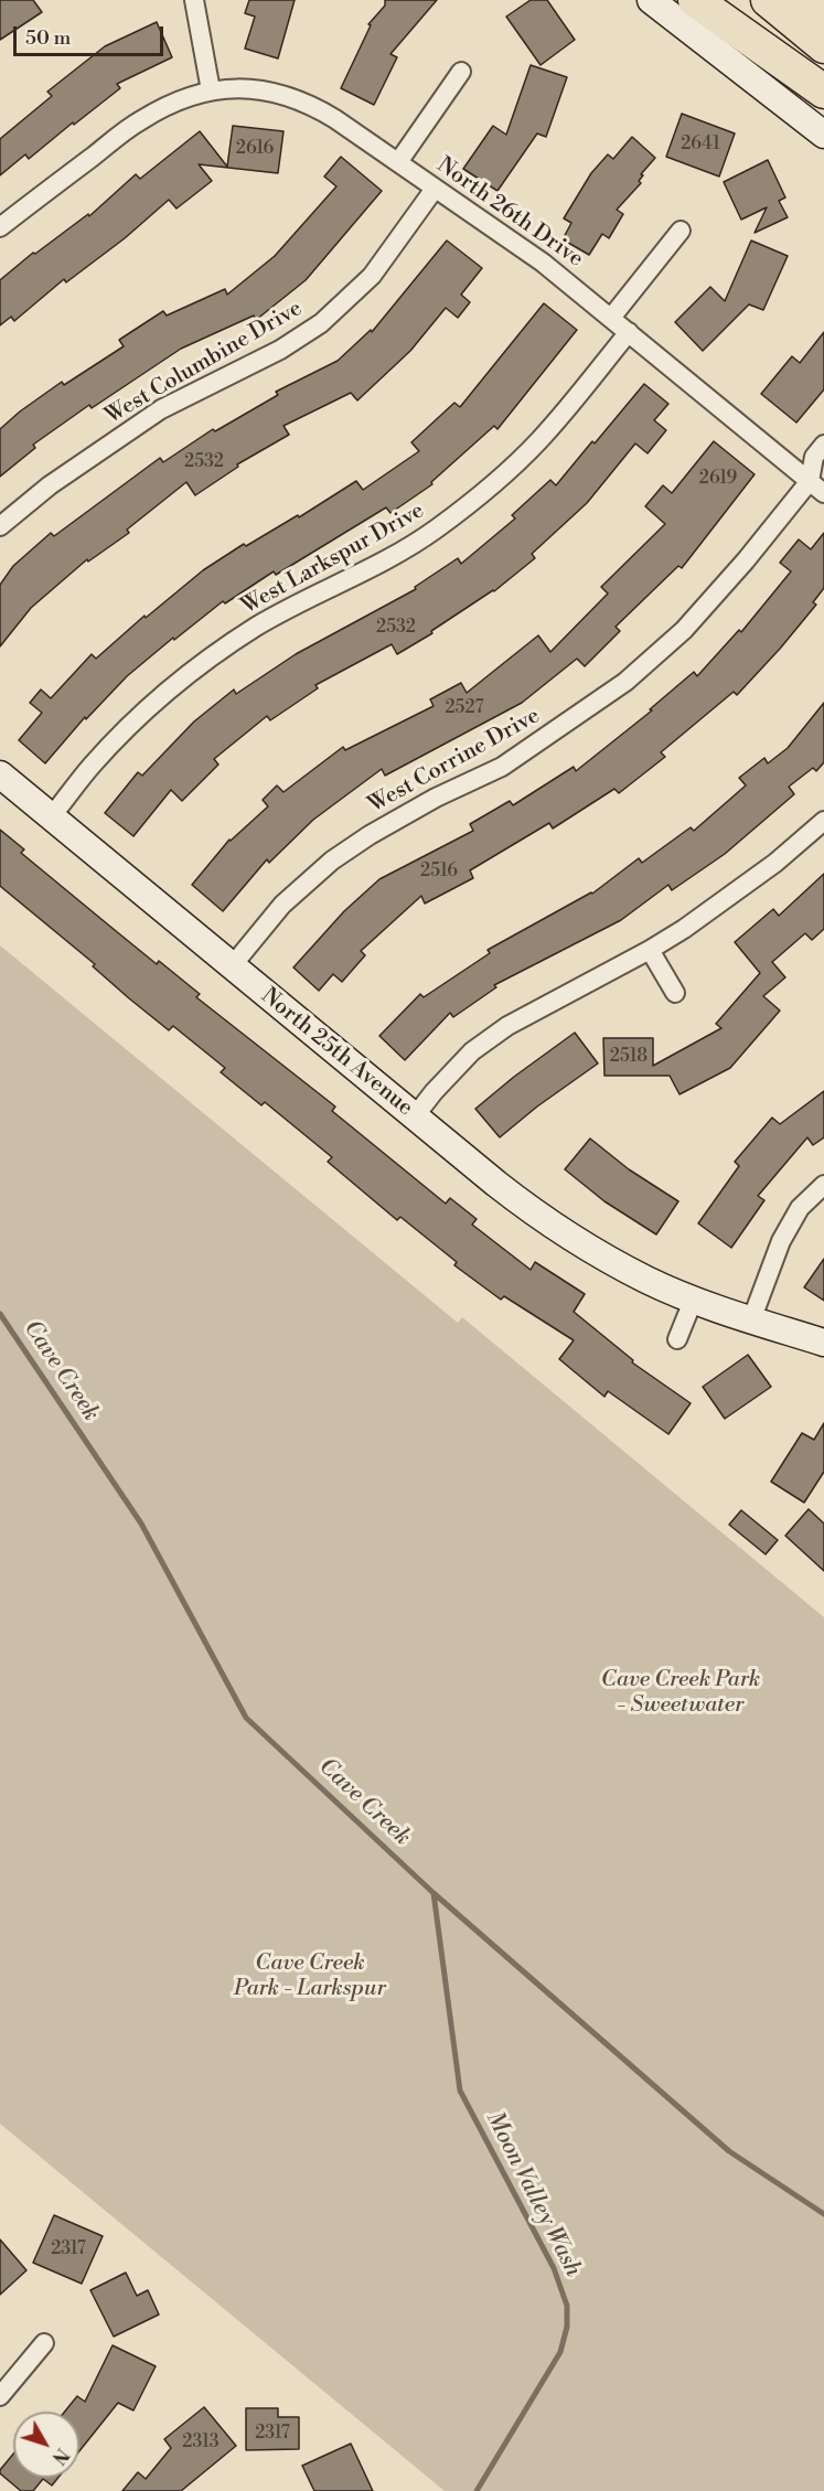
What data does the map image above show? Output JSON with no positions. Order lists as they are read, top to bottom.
{
  "streets": {
    "street": [
      "North 26th Drive",
      "West Columbine Drive",
      "West Larkspur Drive",
      "West Corrine Drive",
      "North 25th Avenue"
    ]
  },
  "crossings": [
    ["North 26th Drive", "West Columbine Drive"],
    ["North 26th Drive", "West Larkspur Drive"],
    ["North 26th Drive", "West Corrine Drive"],
    ["West Larkspur Drive", "North 25th Avenue"],
    ["West Corrine Drive", "North 25th Avenue"]
  ],
  "water": ["Cave Creek", "Moon Valley Wash"],
  "parks": ["Cave Creek Park - Sweetwater", "Cave Creek Park - Larkspur"],
  "house_numbers": [
    "2641",
    "2616",
    "2532",
    "2619",
    "2532",
    "2527",
    "2516",
    "2518",
    "2317",
    "2317",
    "2313"
  ],
  "scale_bar": "50 m",
  "north": "bottom right"
}
